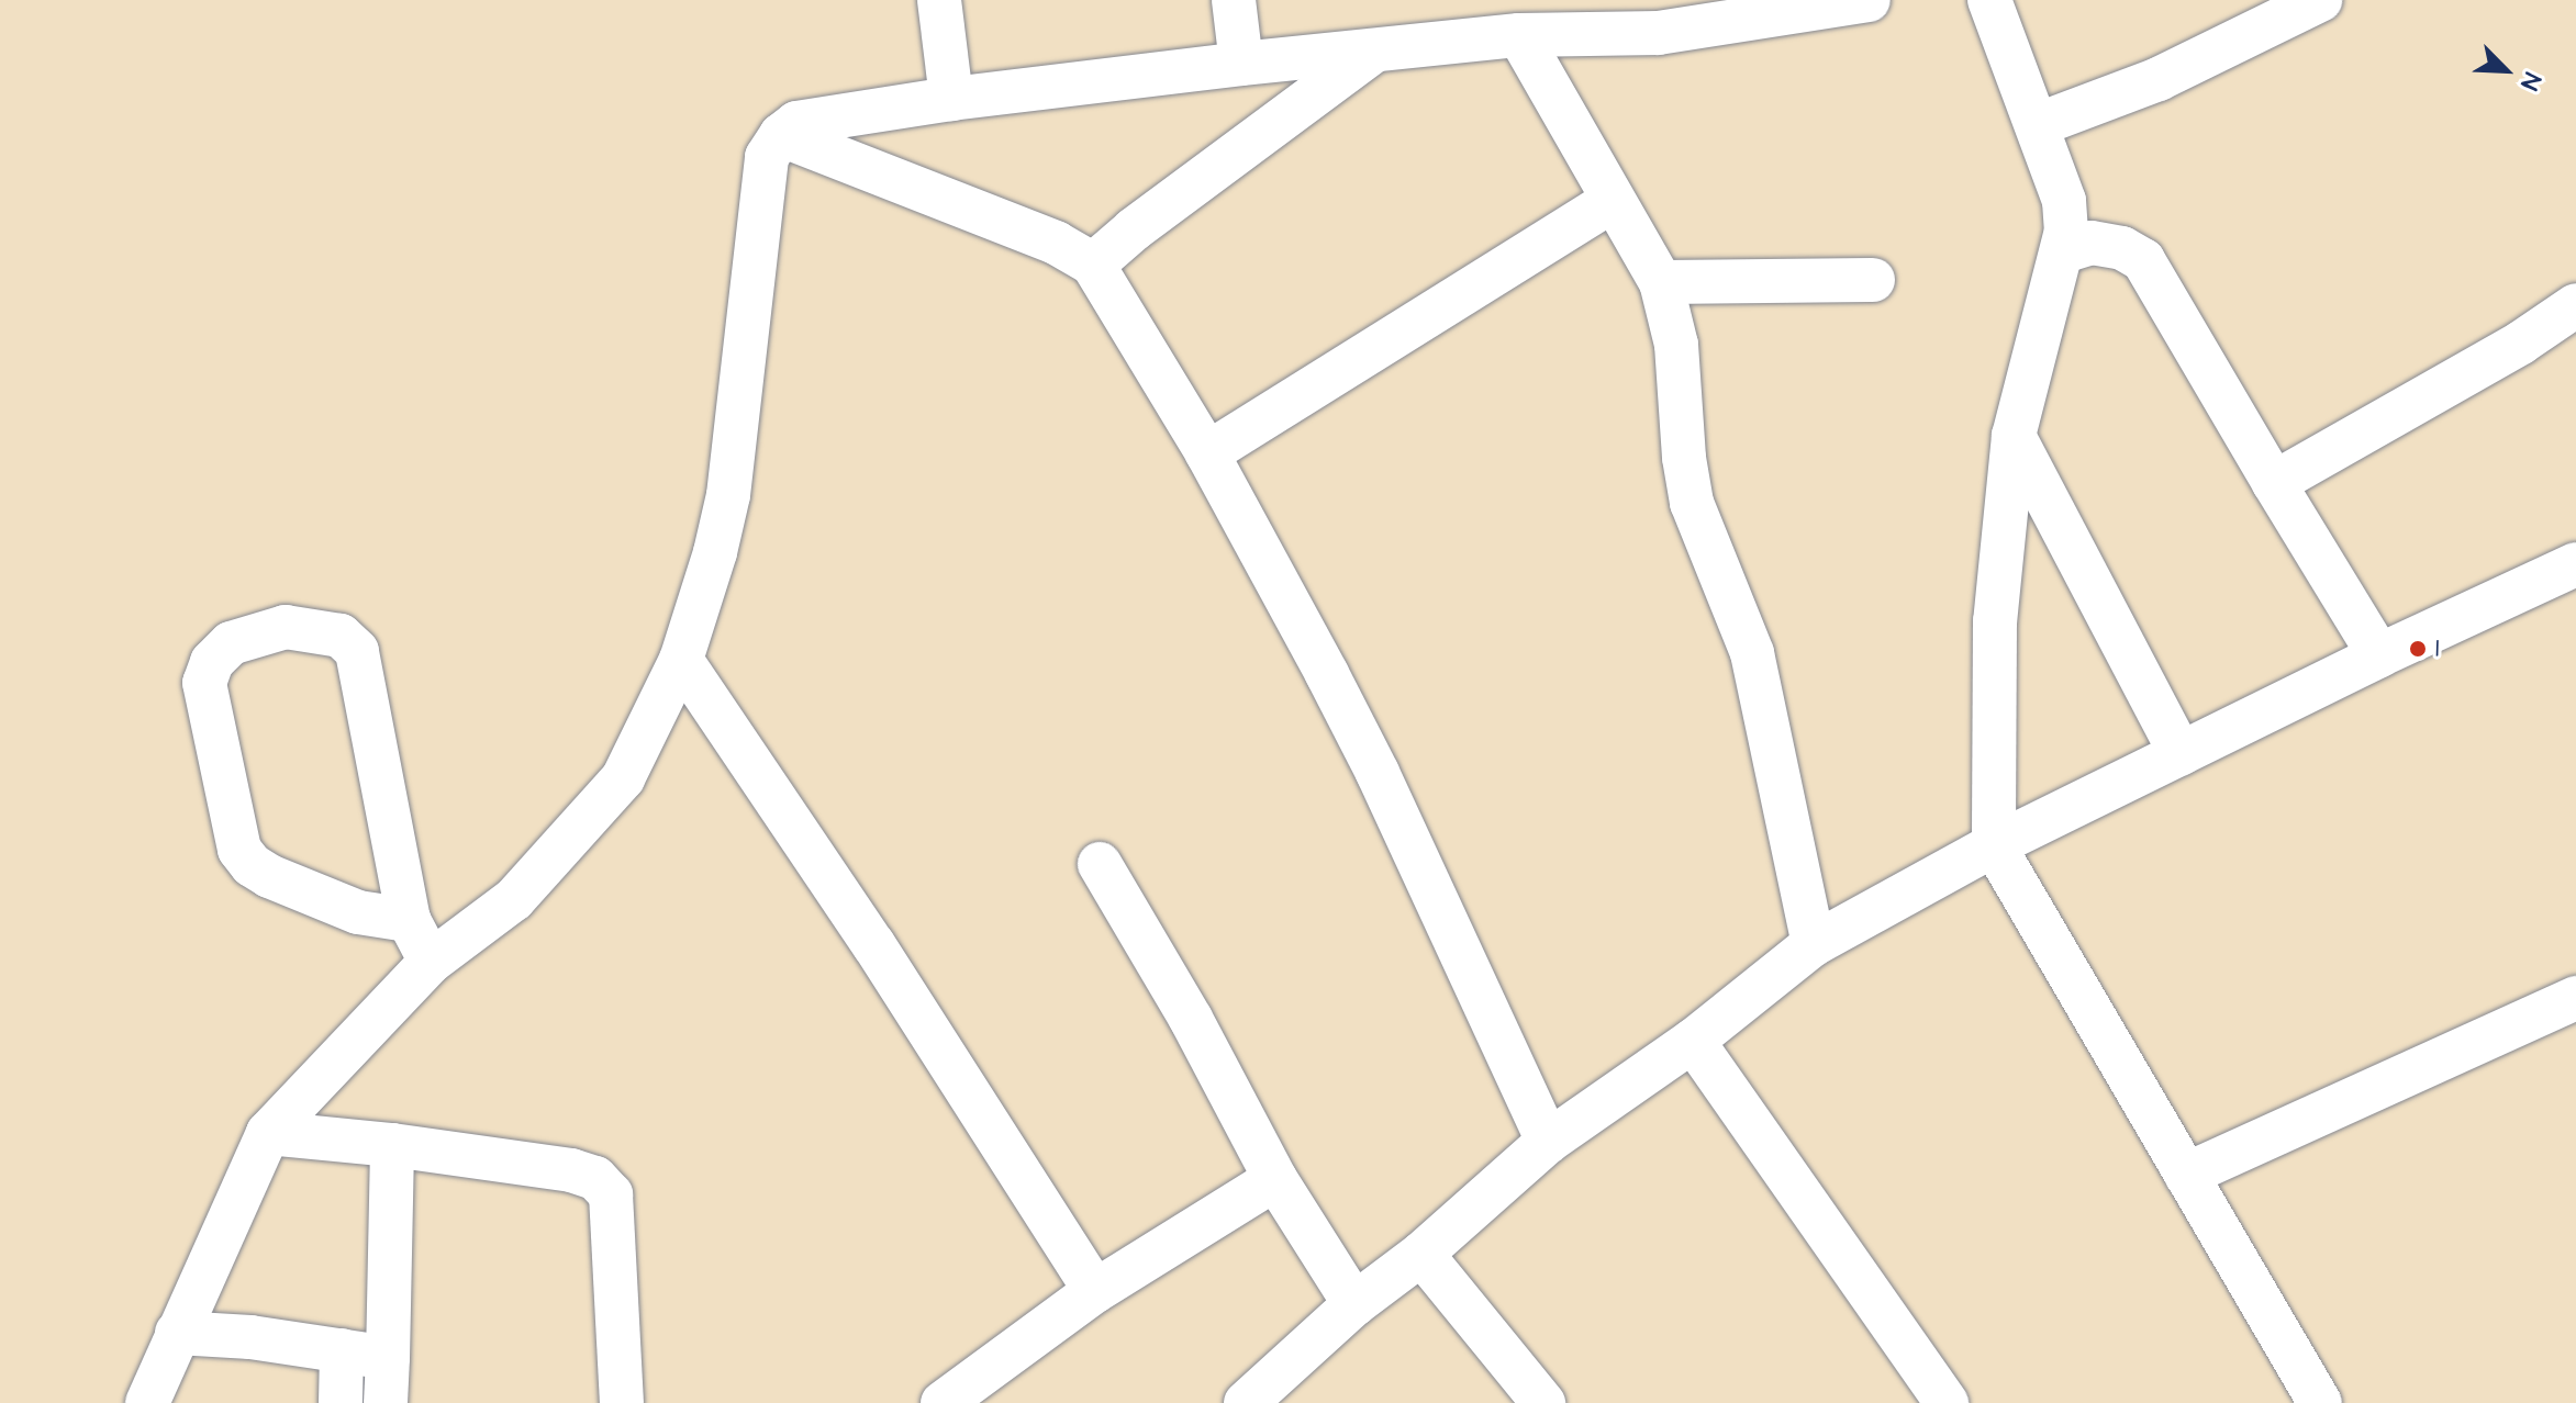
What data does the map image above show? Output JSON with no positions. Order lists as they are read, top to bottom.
{
  "places": ["1"],
  "north": "bottom right"
}
